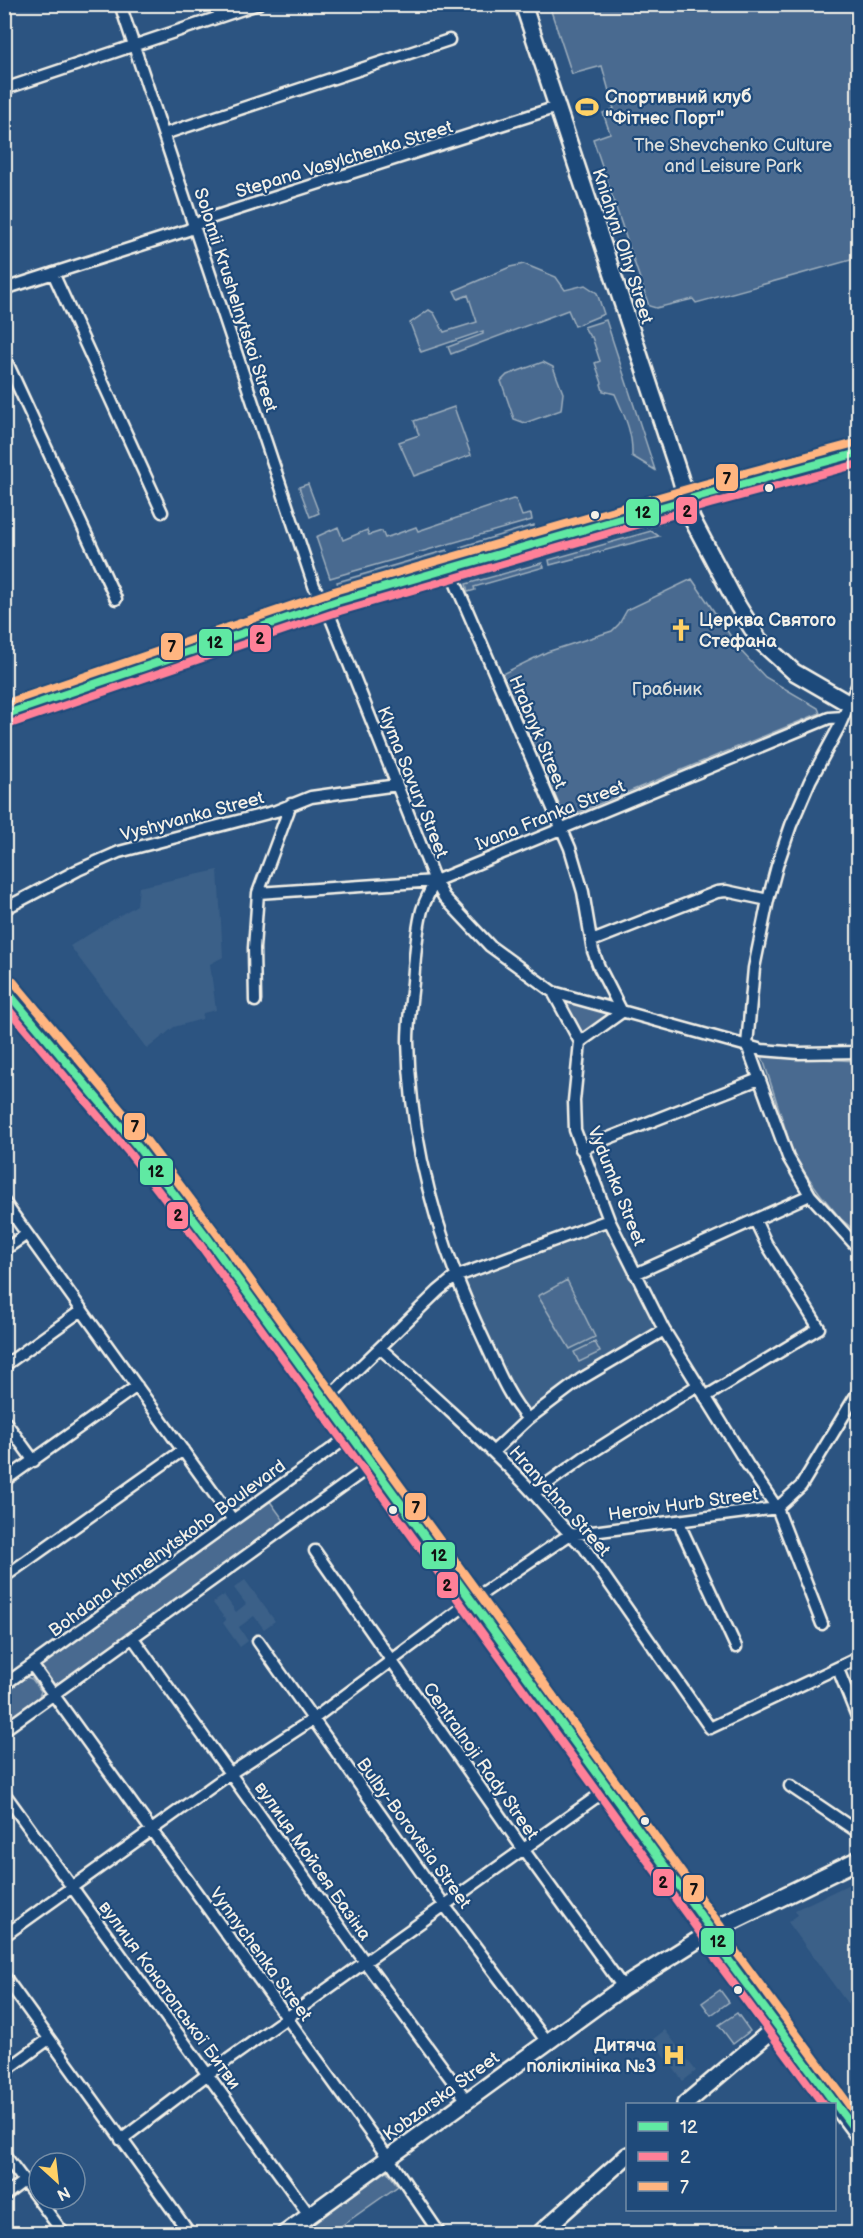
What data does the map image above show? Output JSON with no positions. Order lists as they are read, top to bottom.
{
  "streets": {
    "street": [
      "Stepana Vasylchenka Street",
      "Kniahyni Olhy Street",
      "Solomii Krushelnytskoi Street",
      "Hrabnyk Street",
      "Klyma Savury Street",
      "Ivana Franka Street",
      "Vyshyvanka Street",
      "Vydumka Street",
      "Hranychna Street",
      "Heroiv Hurb Street",
      "Bohdana Khmelnytskoho Boulevard",
      "Centralnoji Rady Street",
      "Bulby-Borovtsia Street",
      "вулиця Мойсея Базіна",
      "Vynnychenka Street",
      "вулиця Конотопської Битви",
      "Kobzarska Street"
    ]
  },
  "crossings": [
    ["Stepana Vasylchenka Street", "Kniahyni Olhy Street"],
    ["Stepana Vasylchenka Street", "Solomii Krushelnytskoi Street"],
    ["Kniahyni Olhy Street", "Ivana Franka Street"],
    ["Solomii Krushelnytskoi Street", "Klyma Savury Street"],
    ["Hrabnyk Street", "Ivana Franka Street"],
    ["Klyma Savury Street", "Ivana Franka Street"],
    ["Klyma Savury Street", "Vyshyvanka Street"],
    ["Vydumka Street", "Heroiv Hurb Street"],
    ["Hranychna Street", "Heroiv Hurb Street"],
    ["Heroiv Hurb Street", "Centralnoji Rady Street"],
    ["Heroiv Hurb Street", "Bulby-Borovtsia Street"],
    ["Heroiv Hurb Street", "вулиця Мойсея Базіна"],
    ["Heroiv Hurb Street", "Vynnychenka Street"],
    ["Heroiv Hurb Street", "вулиця Конотопської Битви"],
    ["Centralnoji Rady Street", "Kobzarska Street"],
    ["Bulby-Borovtsia Street", "Kobzarska Street"],
    ["вулиця Мойсея Базіна", "Kobzarska Street"],
    ["Vynnychenka Street", "Kobzarska Street"],
    ["вулиця Конотопської Битви", "Kobzarska Street"]
  ],
  "parks": ["The Shevchenko Culture and Leisure Park", "Грабник"],
  "places": {
    "sports": ["Спортивний клуб \"Фітнес Порт\""],
    "church": ["Церква Святого Стефана"],
    "hospital": ["Дитяча поліклініка №3"]
  },
  "lines": ["transit line 7", "transit line 12", "transit line 2"],
  "legend": ["12", "2", "7"],
  "north": "bottom right"
}
